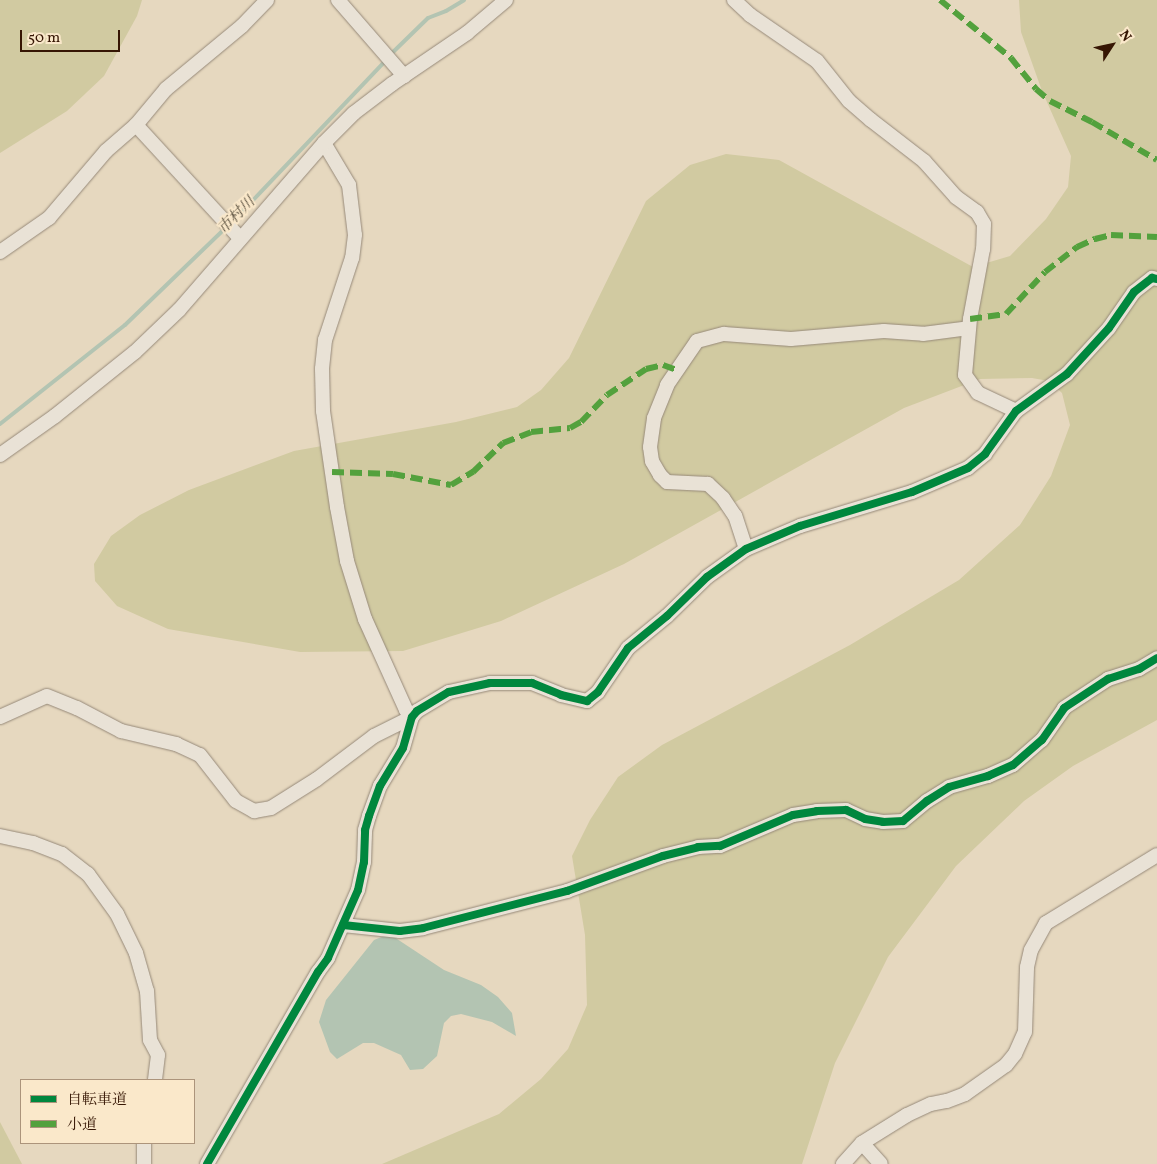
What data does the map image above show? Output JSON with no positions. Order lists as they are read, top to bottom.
{
  "water": ["市村川"],
  "legend": ["自転車道", "小道"],
  "scale_bar": "50 m",
  "north": "top right"
}
